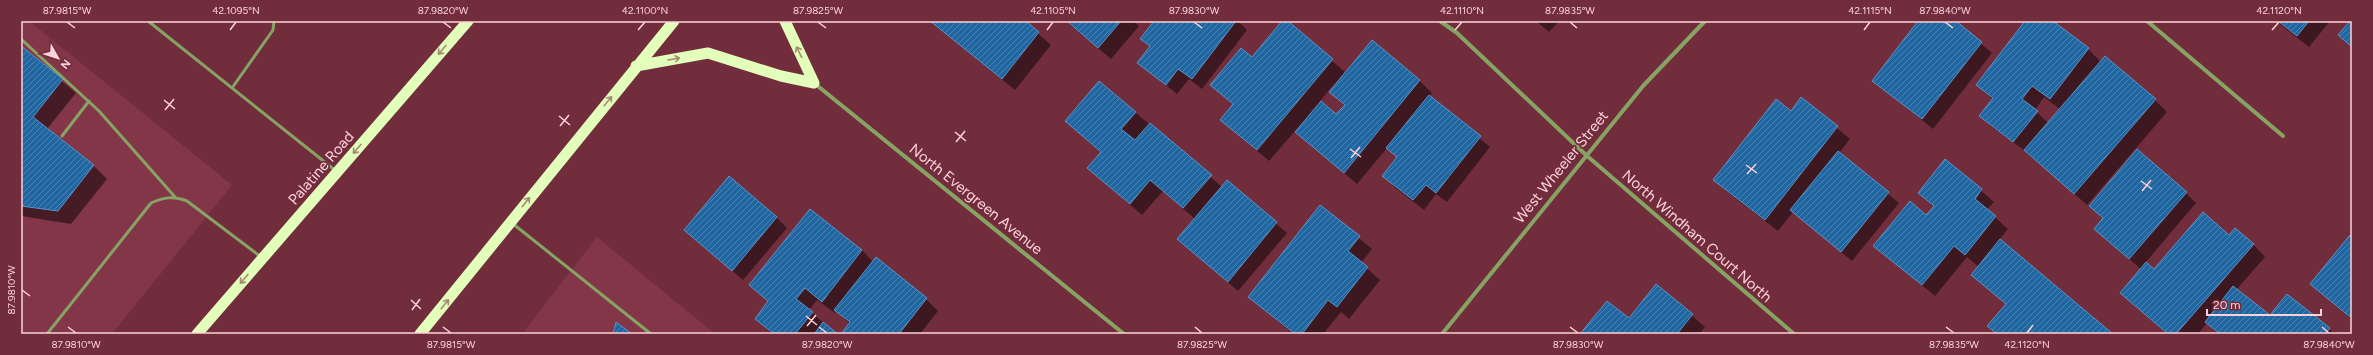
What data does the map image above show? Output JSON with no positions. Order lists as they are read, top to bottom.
{
  "streets": {
    "highway": ["Palatine Road"],
    "street": ["West Wheeler Street", "North Evergreen Avenue", "North Windham Court North"]
  },
  "crossings": [
    ["West Wheeler Street", "North Windham Court North"]
  ],
  "one_way": ["Palatine Road"],
  "scale_bar": "20 m",
  "north": "bottom right",
  "coordinates": [
    "87.9815°W",
    "42.1095°N",
    "87.9820°W",
    "42.1100°N",
    "87.9825°W",
    "42.1105°N",
    "87.9830°W",
    "42.1110°N",
    "87.9835°W",
    "42.1115°N",
    "87.9840°W",
    "42.1120°N",
    "87.9810°W"
  ]
}
